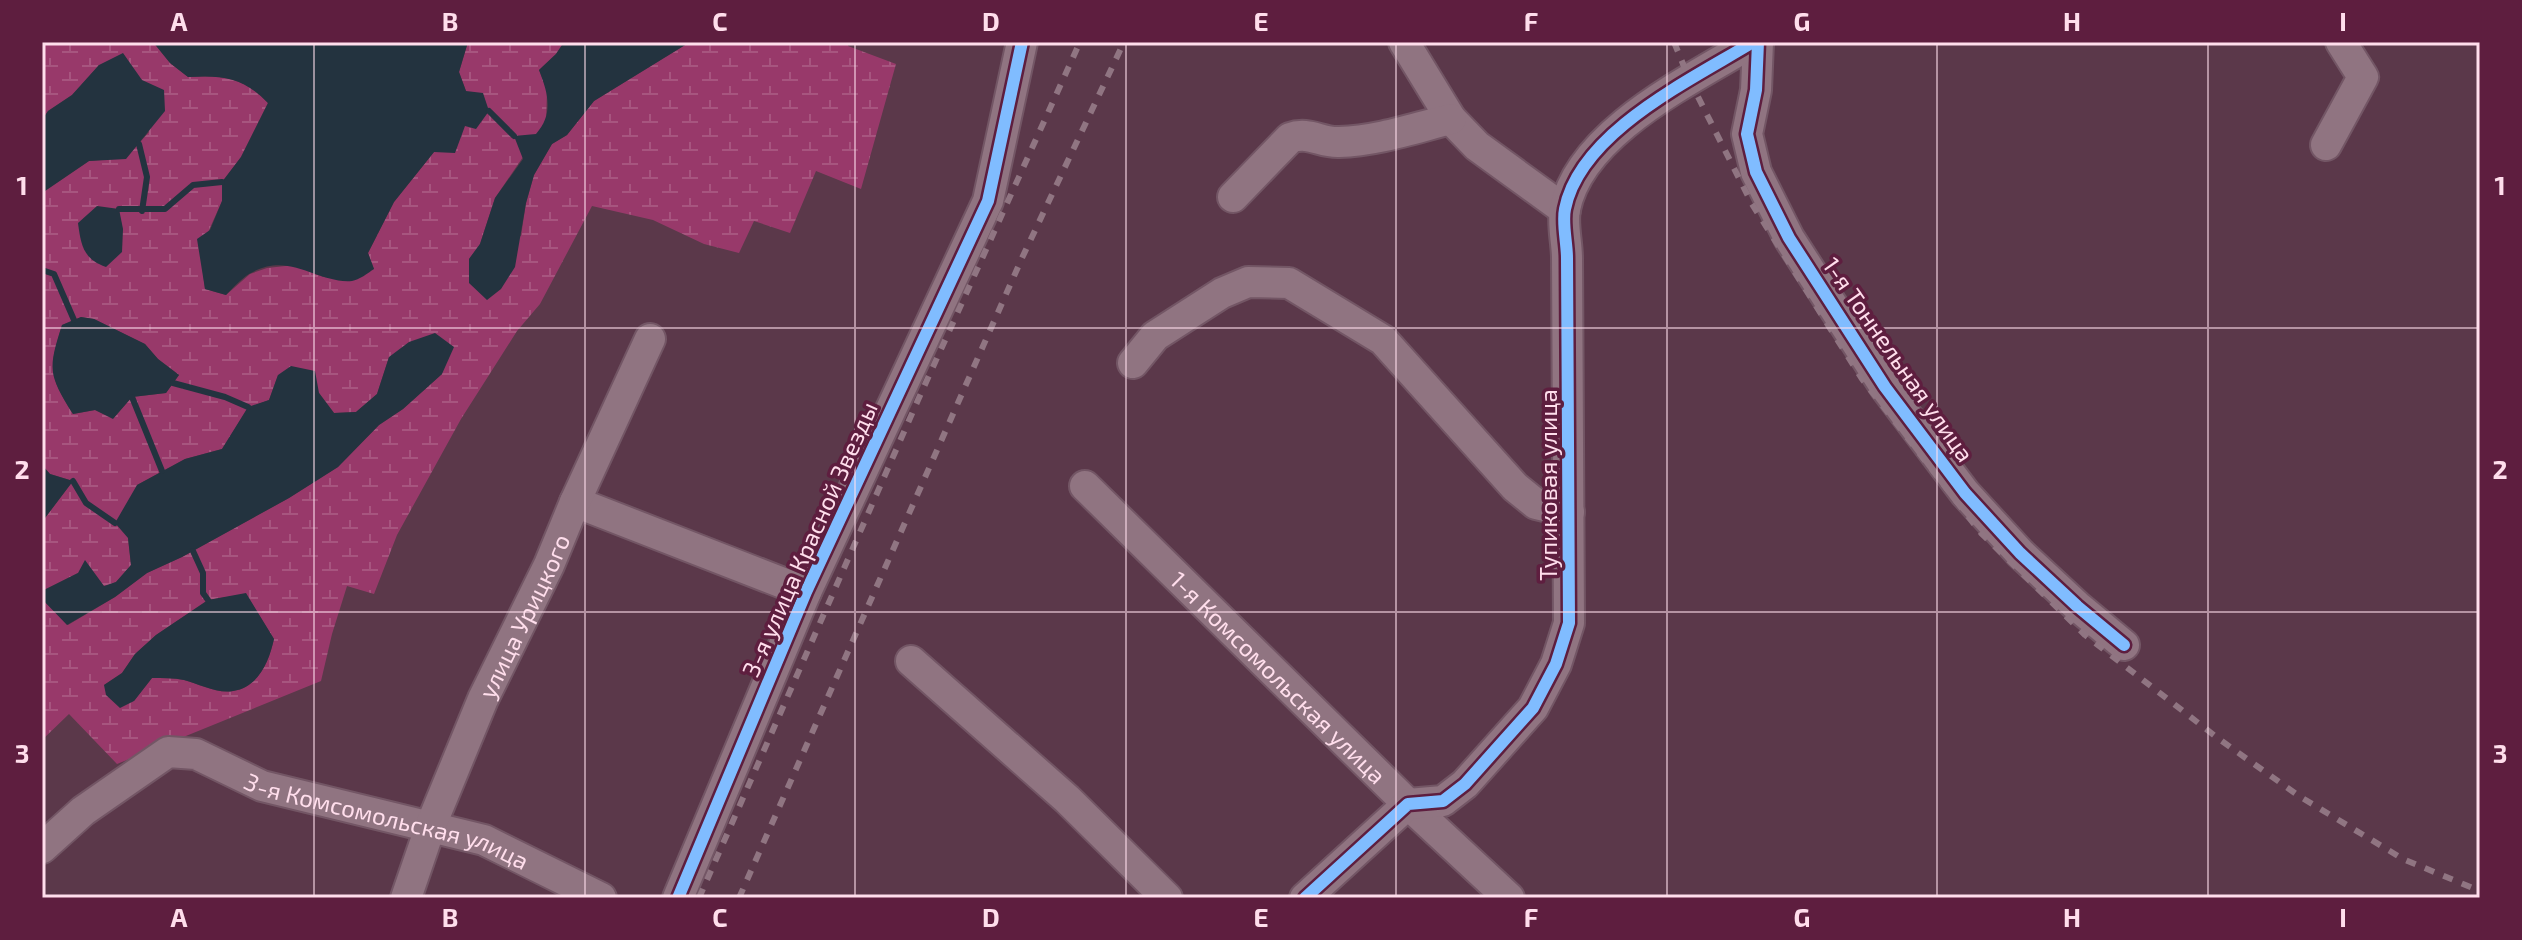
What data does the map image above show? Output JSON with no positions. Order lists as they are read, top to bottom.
{
  "streets": {
    "street": [
      "1-я Тоннельная улица",
      "Тупиковая улица",
      "3-я улица Красной Звезды",
      "улица Урицкого",
      "1-я Комсомольская улица",
      "3-я Комсомольская улица"
    ]
  },
  "crossings": [
    ["1-я Тоннельная улица", "Тупиковая улица"],
    ["Тупиковая улица", "1-я Комсомольская улица"],
    ["улица Урицкого", "3-я Комсомольская улица"]
  ],
  "grid": {
    "columns": [
      "A",
      "B",
      "C",
      "D",
      "E",
      "F",
      "G",
      "H",
      "I"
    ],
    "rows": ["1", "2", "3"]
  }
}
